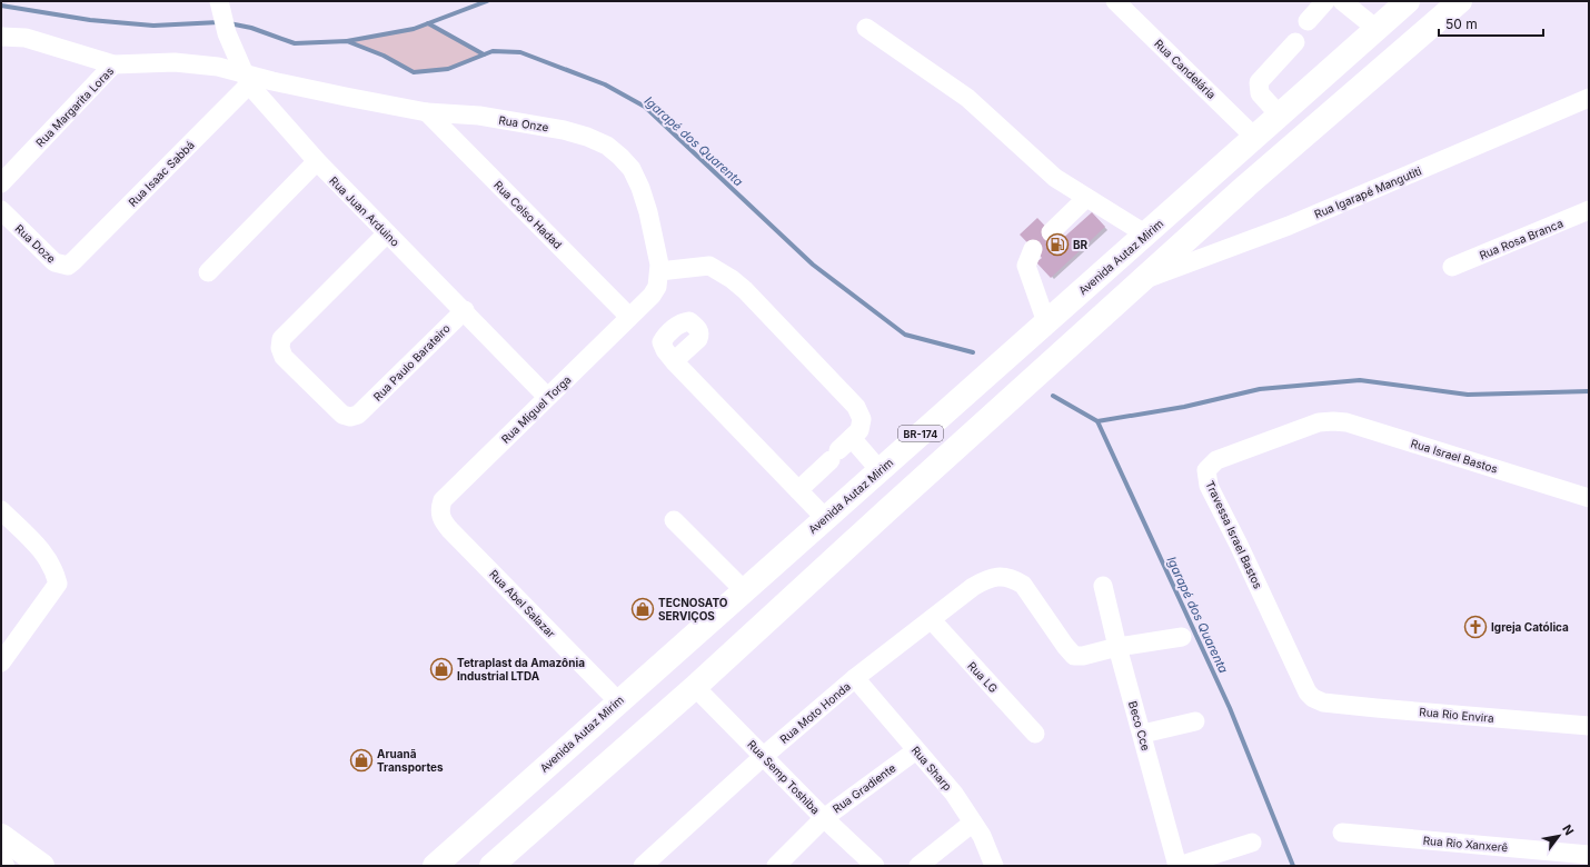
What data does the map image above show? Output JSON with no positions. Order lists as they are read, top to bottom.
{
  "streets": {
    "main road": ["Avenida Autaz Mirim", "BR-174"],
    "street": [
      "Rua Candelária",
      "Rua Margarita Loras",
      "Rua Onze",
      "Rua Isaac Sabbá",
      "Rua Igarapé Mangutiti",
      "Rua Juan Arduino",
      "Rua Celso Hadad",
      "Rua Rosa Branca",
      "Rua Doze",
      "Rua Paulo Barateiro",
      "Rua Miguel Torga",
      "Rua Israel Bastos",
      "Travessa Israel Bastos",
      "Rua Abel Salazar",
      "Rua LG",
      "Rua Moto Honda",
      "Rua Rio Envira",
      "Beco Cce",
      "Rua Sharp",
      "Rua Semp Toshiba",
      "Rua Gradiente",
      "Rua Rio Xanxerê"
    ]
  },
  "crossings": [
    ["Rua Candelária", "Avenida Autaz Mirim"],
    ["Rua Margarita Loras", "Rua Onze"],
    ["Rua Margarita Loras", "Rua Isaac Sabbá"],
    ["Rua Margarita Loras", "Rua Juan Arduino"],
    ["Rua Onze", "Rua Isaac Sabbá"],
    ["Rua Onze", "Rua Juan Arduino"],
    ["Rua Onze", "Rua Celso Hadad"],
    ["Rua Onze", "Rua Miguel Torga"],
    ["Rua Isaac Sabbá", "Rua Juan Arduino"],
    ["Rua Isaac Sabbá", "Rua Doze"],
    ["Rua Igarapé Mangutiti", "BR-174"],
    ["Rua Juan Arduino", "Rua Paulo Barateiro"],
    ["Rua Juan Arduino", "Rua Miguel Torga"],
    ["Rua Celso Hadad", "Rua Miguel Torga"],
    ["Avenida Autaz Mirim", "Rua Abel Salazar"],
    ["Rua Miguel Torga", "Rua Abel Salazar"],
    ["BR-174", "Rua Semp Toshiba"],
    ["Rua Israel Bastos", "Travessa Israel Bastos"],
    ["Travessa Israel Bastos", "Rua Rio Envira"],
    ["Rua LG", "Rua Moto Honda"],
    ["Rua Moto Honda", "Beco Cce"],
    ["Rua Moto Honda", "Rua Sharp"],
    ["Rua Moto Honda", "Rua Semp Toshiba"],
    ["Rua Sharp", "Rua Gradiente"],
    ["Rua Semp Toshiba", "Rua Gradiente"]
  ],
  "water": ["Igarapé dos Quarenta"],
  "places": {
    "fuel station": ["BR"],
    "shop": ["TECNOSATO SERVIÇOS", "Tetraplast da Amazônia Industrial LTDA", "Aruanã Transportes"],
    "church": ["Igreja Católica"]
  },
  "scale_bar": "50 m",
  "north": "top right"
}
